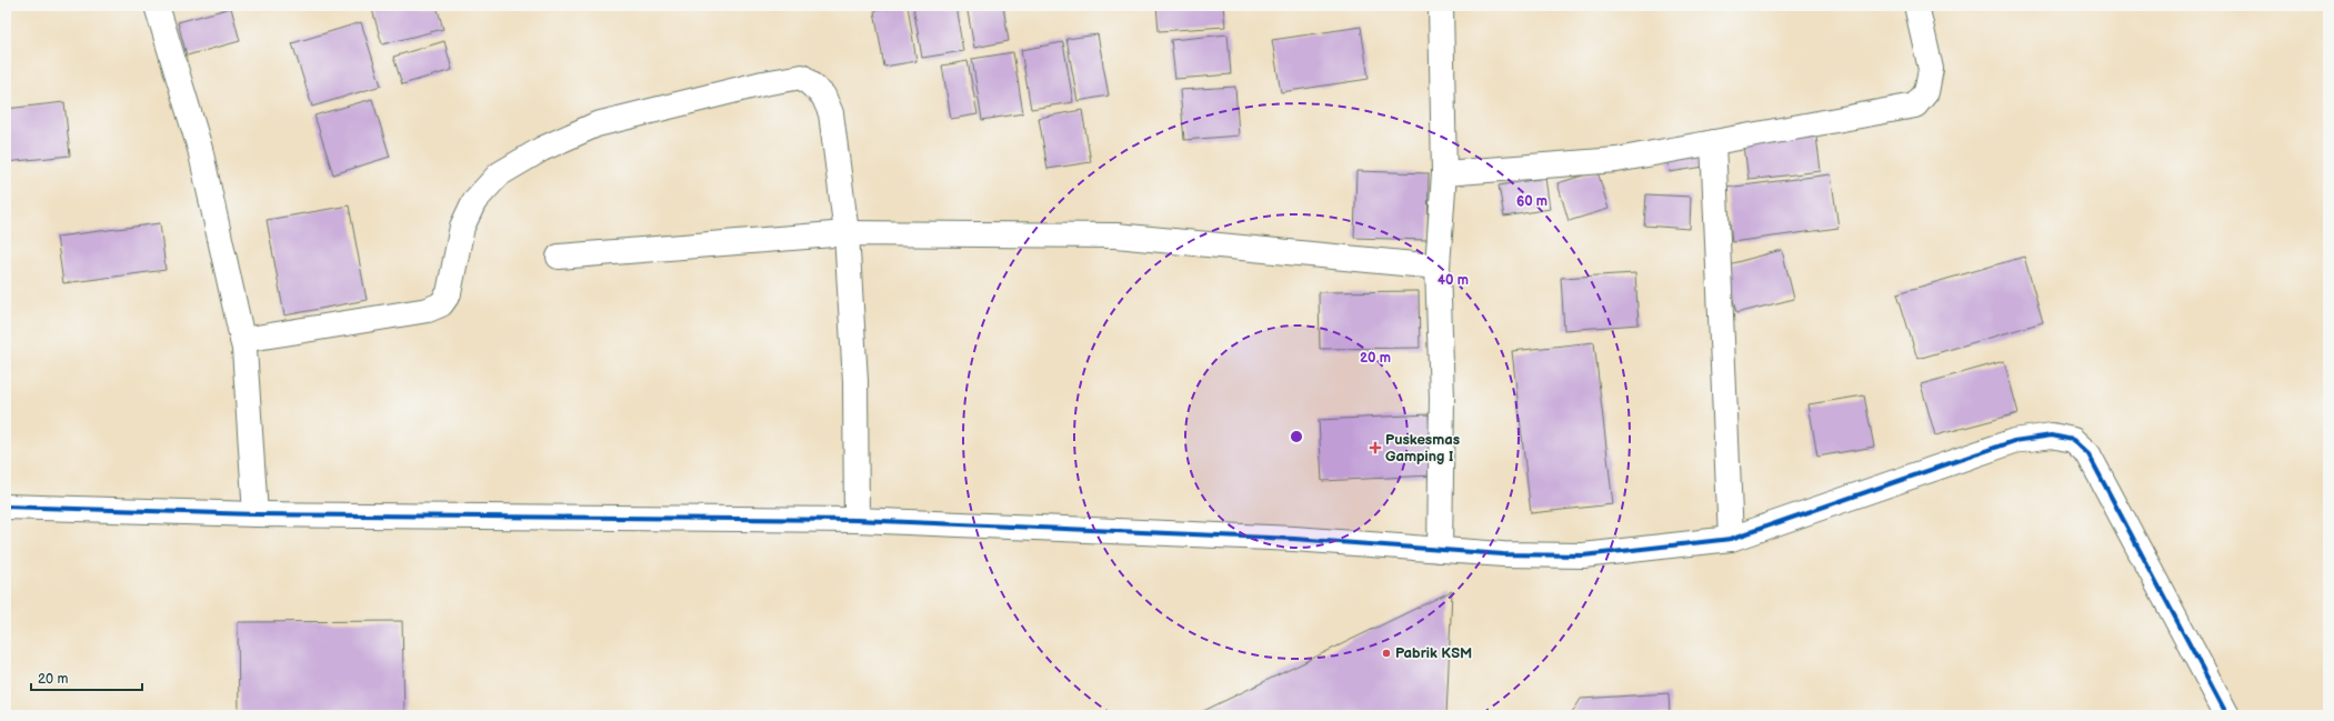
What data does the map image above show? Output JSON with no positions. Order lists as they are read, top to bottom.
{
  "places": {
    "health": ["Puskesmas Gamping I"],
    "other": ["Pabrik KSM"]
  },
  "scale_bar": "20 m",
  "rings": ["60 m", "40 m", "20 m"]
}
